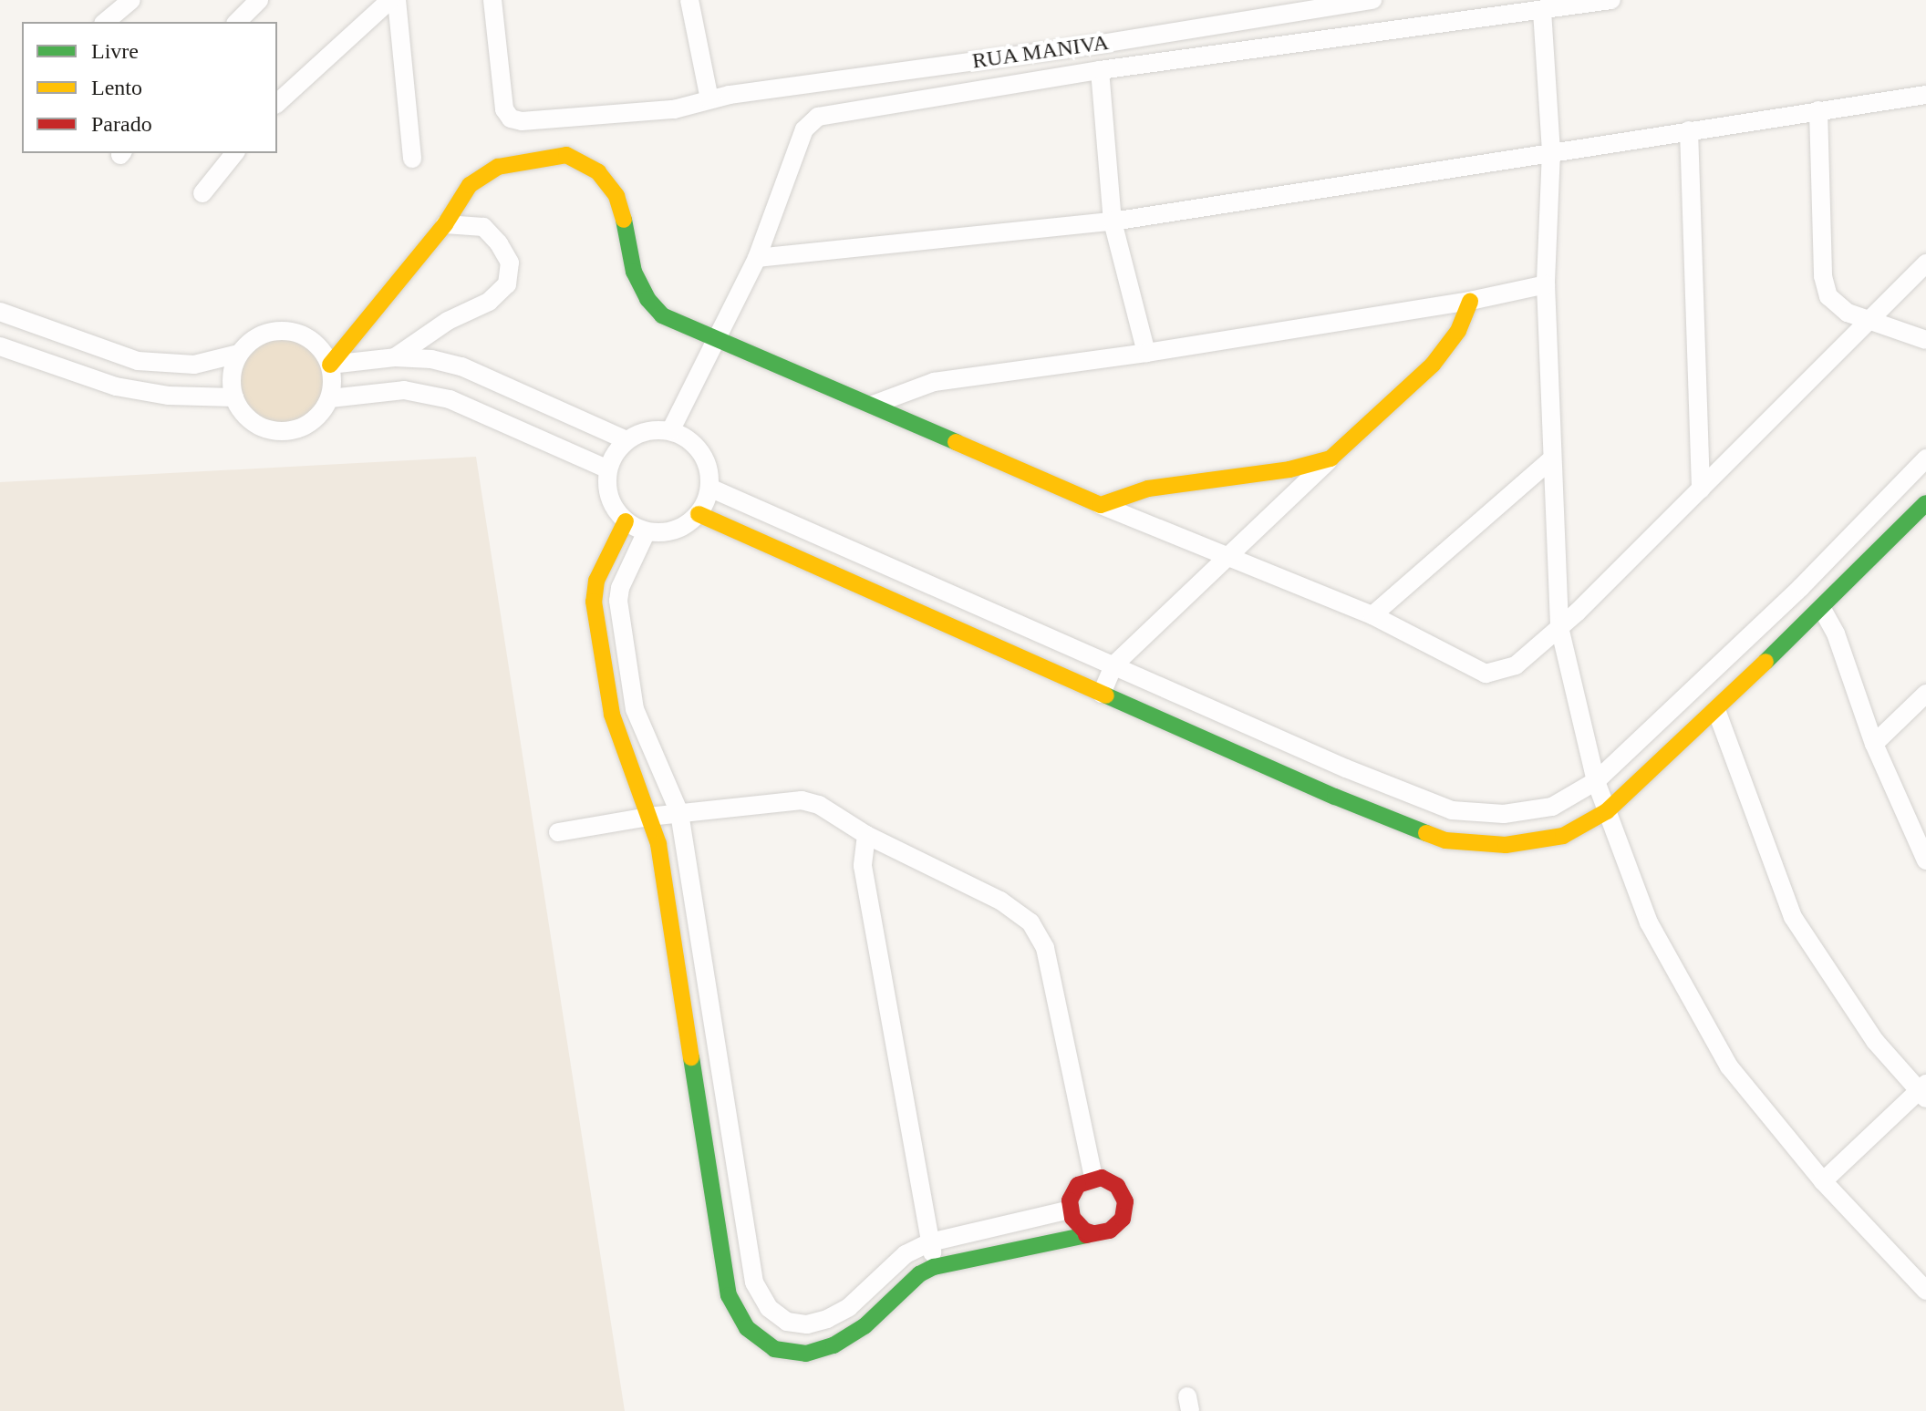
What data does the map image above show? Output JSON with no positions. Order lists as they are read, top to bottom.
{
  "streets": {
    "street": ["RUA MANIVA"]
  },
  "legend": ["Livre", "Lento", "Parado"]
}
